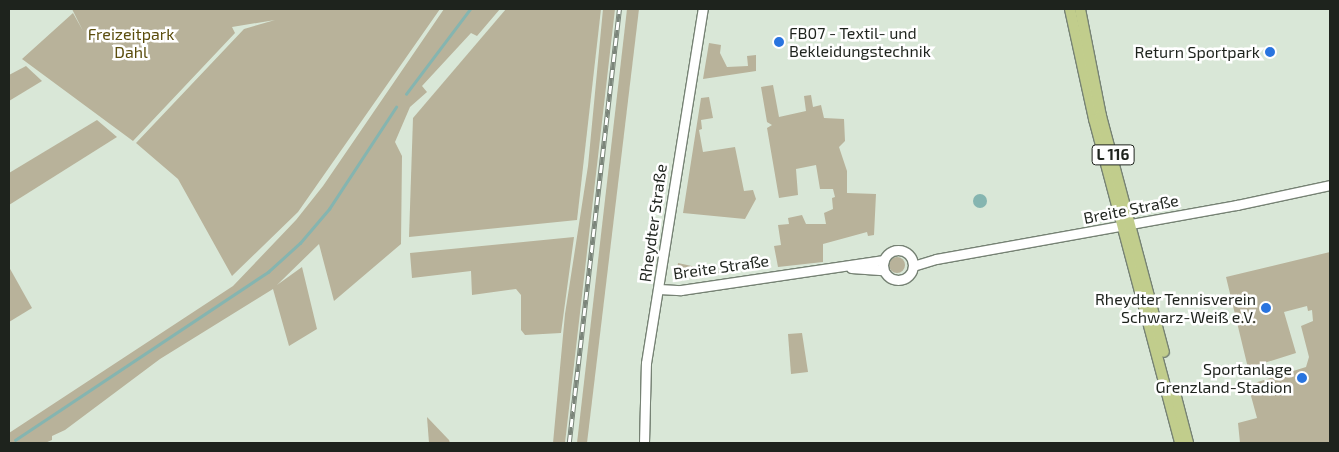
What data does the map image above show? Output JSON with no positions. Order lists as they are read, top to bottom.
{
  "streets": {
    "main road": ["L 116", "Breite Straße", "Rheydter Straße"]
  },
  "crossings": [
    ["L 116", "Breite Straße"],
    ["Breite Straße", "Rheydter Straße"]
  ],
  "parks": ["Freizeitpark Dahl"],
  "places": [
    "FB07 - Textil- und Bekleidungstechnik",
    "Return Sportpark",
    "Rheydter Tennisverein Schwarz-Weiß e.V.",
    "Sportanlage Grenzland-Stadion"
  ]
}
